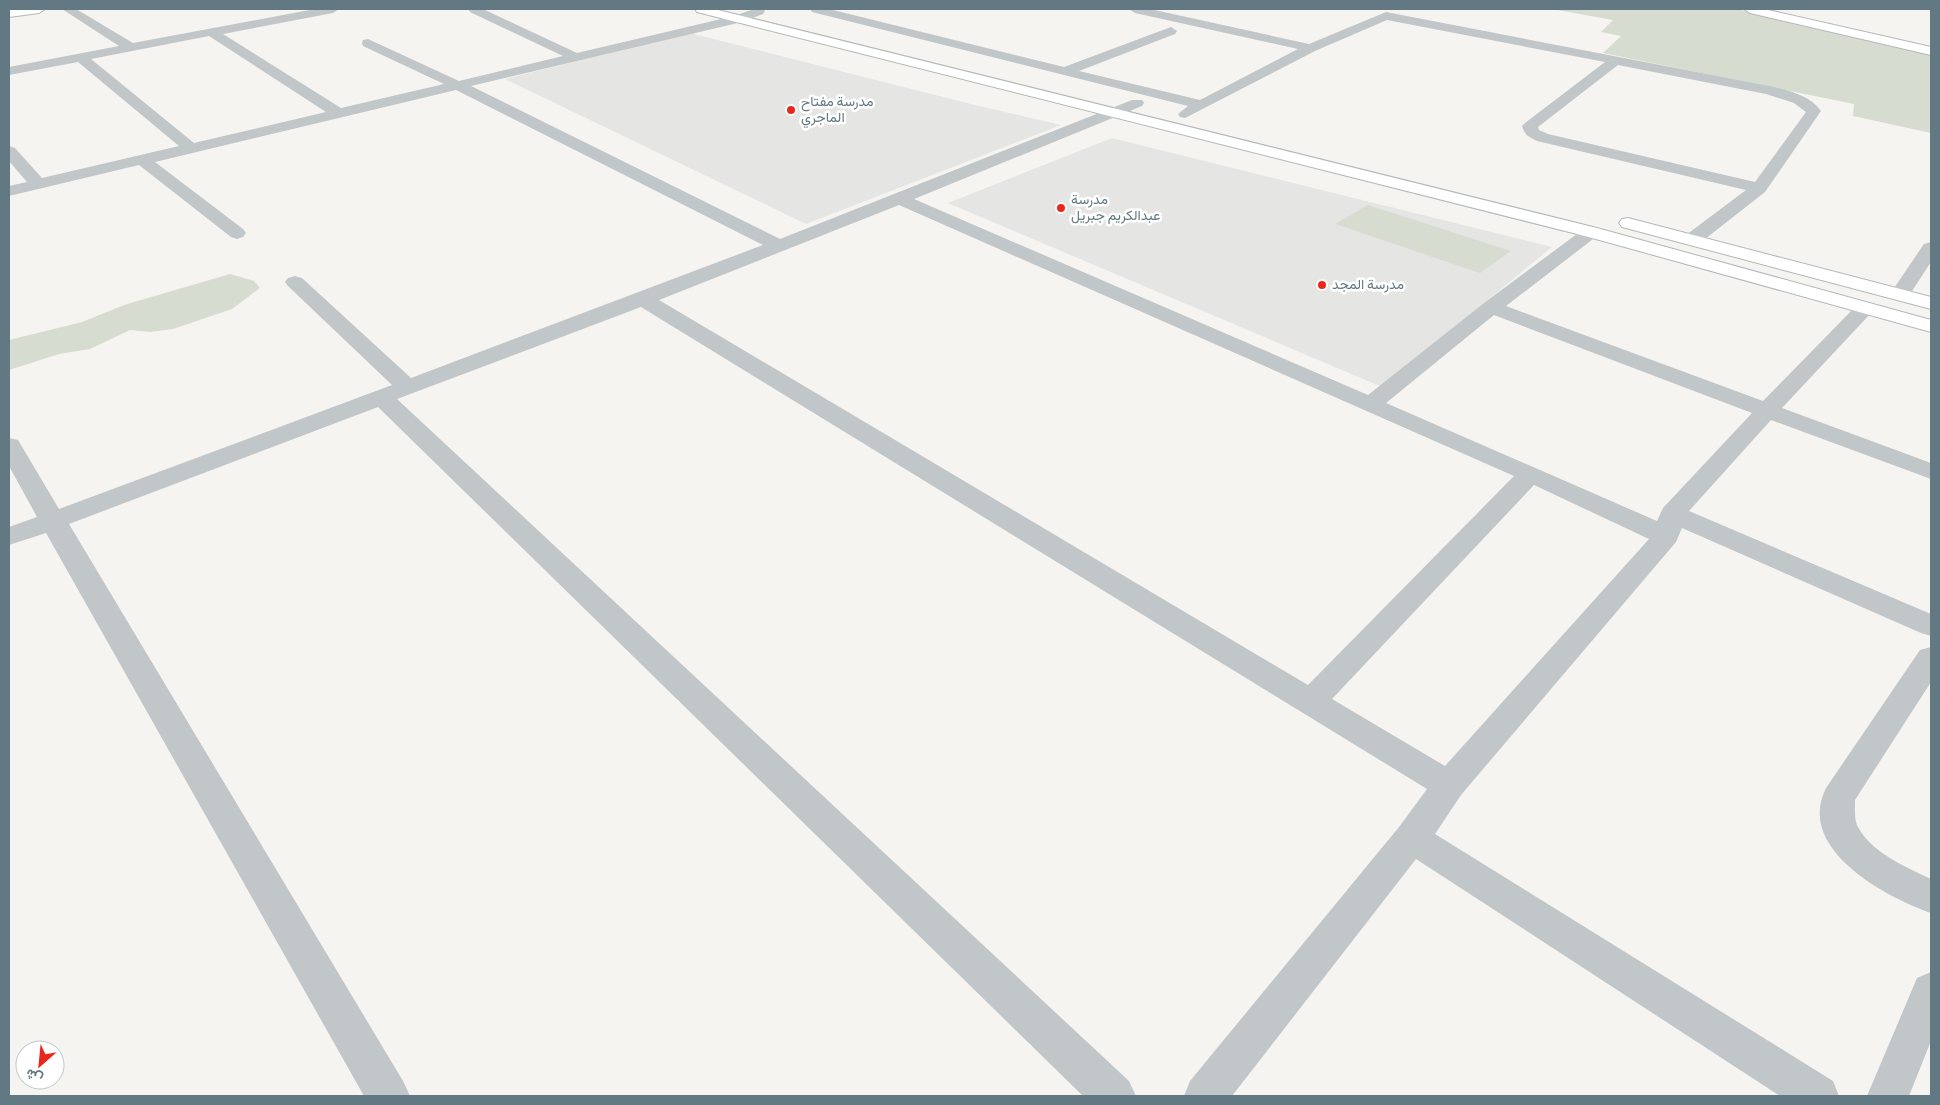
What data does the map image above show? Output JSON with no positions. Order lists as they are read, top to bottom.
{
  "places": ["مدرسة مفتاح الماجري", "مدرسة عبدالكريم جبريل", "مدرسة المجد"],
  "north": "bottom left"
}
